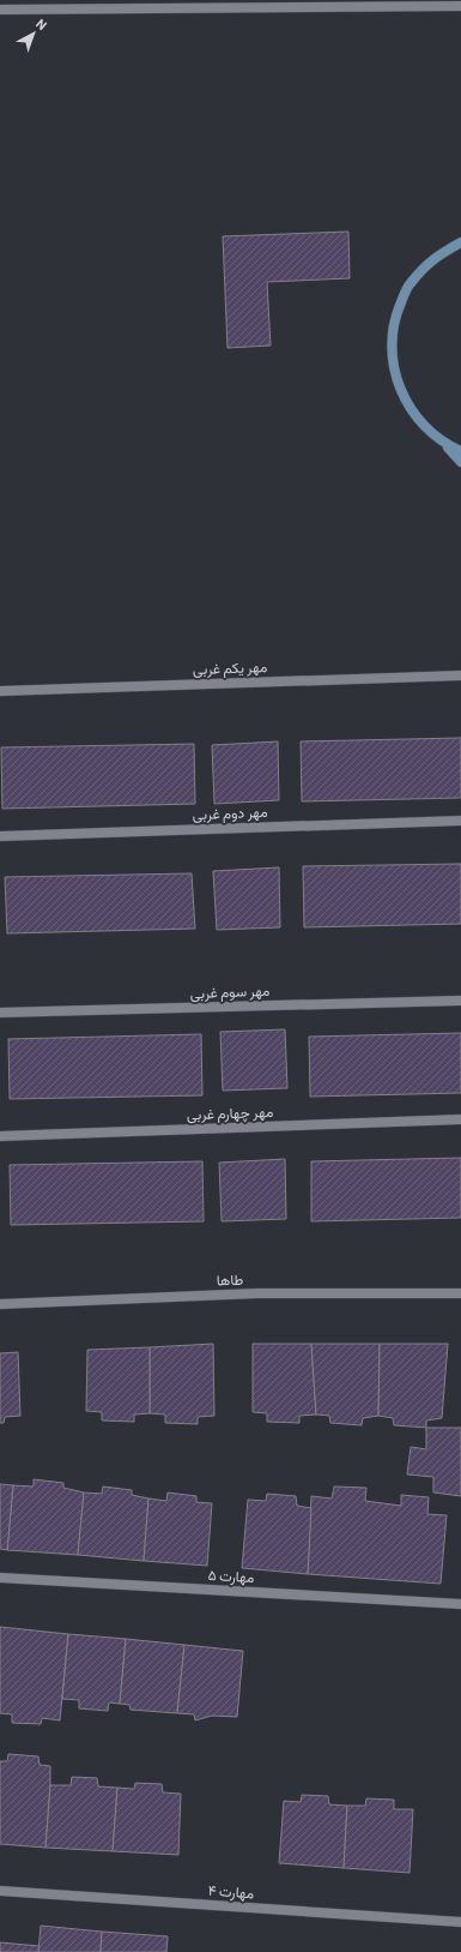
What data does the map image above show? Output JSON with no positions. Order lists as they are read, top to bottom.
{
  "streets": {
    "street": [
      "مهر یکم غربی",
      "مهر دوم غربی",
      "مهر سوم غربی",
      "مهر چهارم غربی",
      "طاها",
      "مهارت ۵",
      "مهارت ۴"
    ]
  },
  "north": "top right"
}
